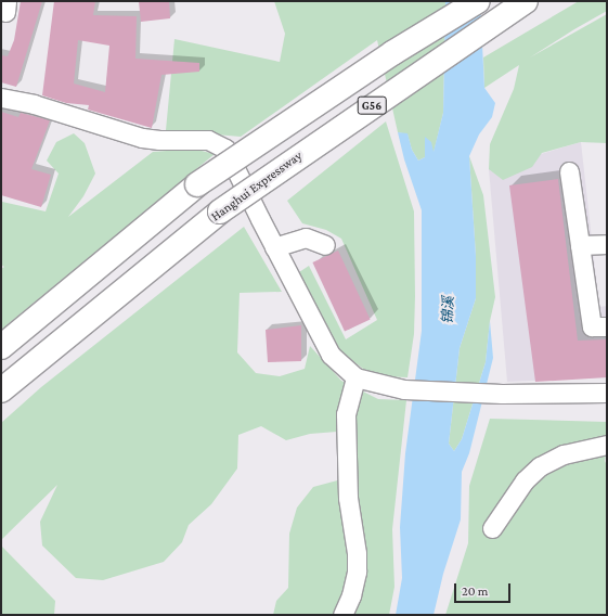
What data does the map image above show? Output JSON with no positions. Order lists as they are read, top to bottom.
{
  "streets": {
    "highway": ["G56", "Hanghui Expressway"]
  },
  "water": ["锦溪"],
  "scale_bar": "20 m"
}
